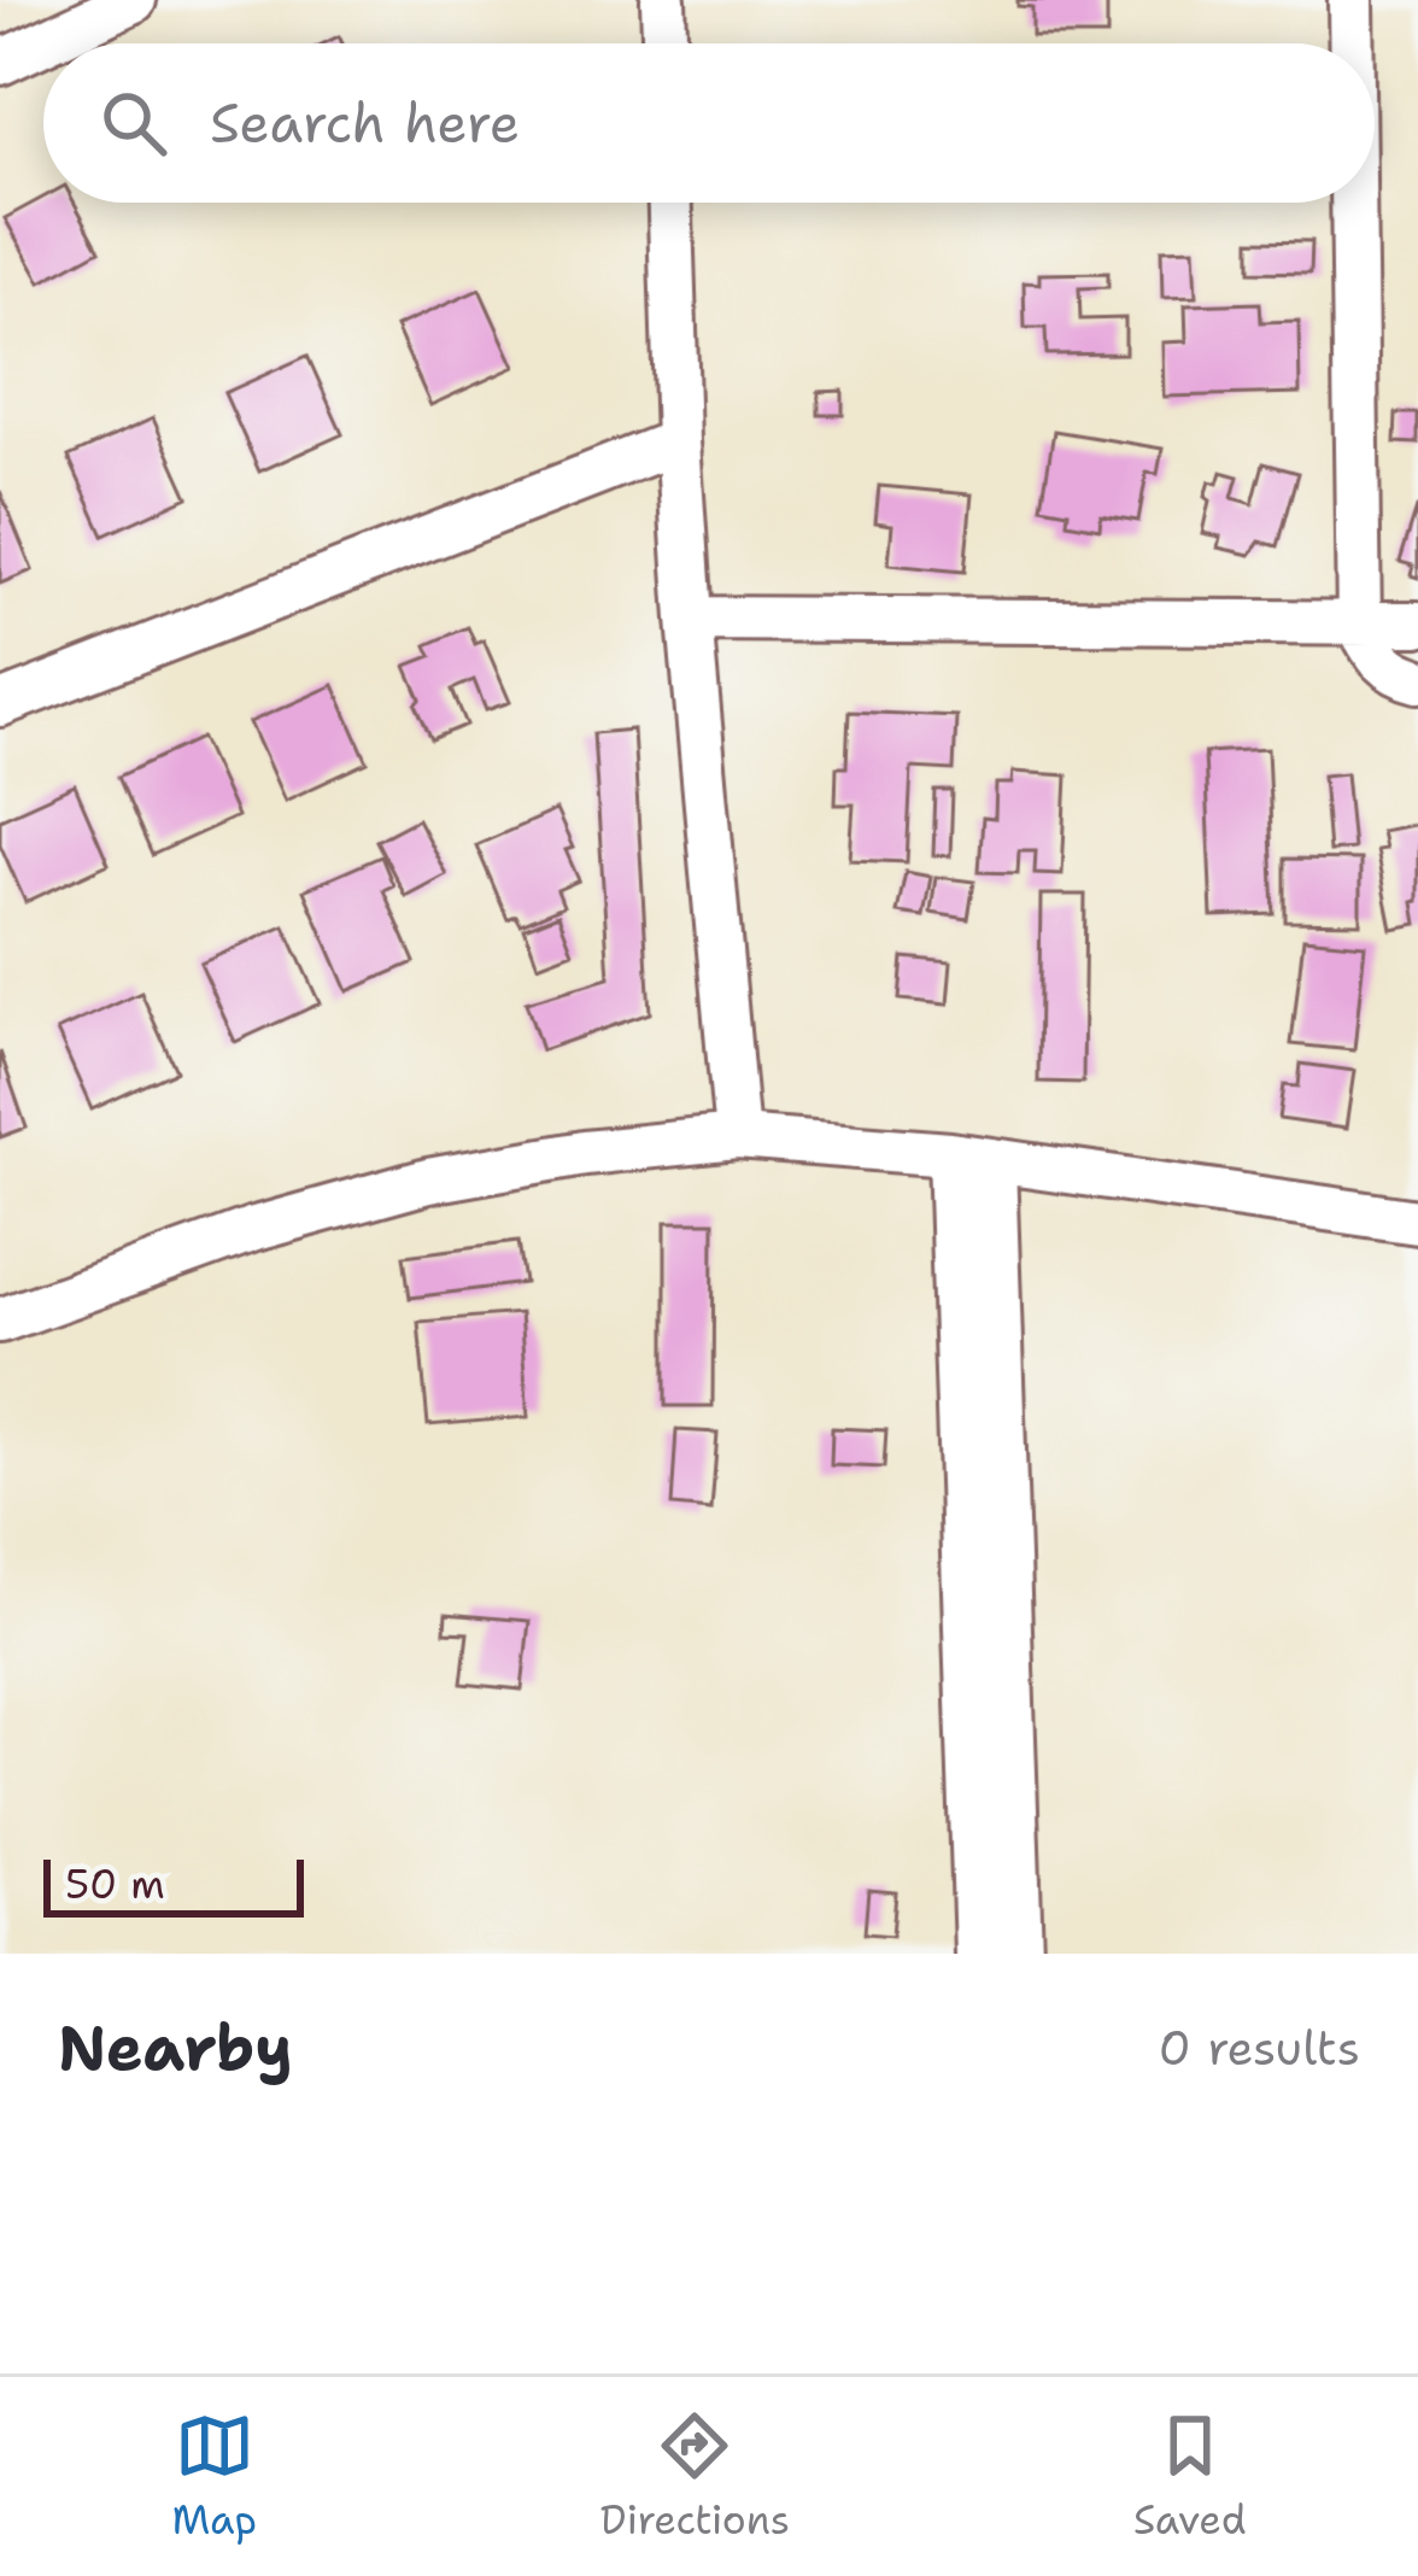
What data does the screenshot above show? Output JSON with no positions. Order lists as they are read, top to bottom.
{
  "scale_bar": "50 m",
  "page": {
    "search": "Search here",
    "scale": "50 m",
    "heading": ["Nearby", "0 results"],
    "nav": ["Map", "Directions", "Saved"]
  }
}
